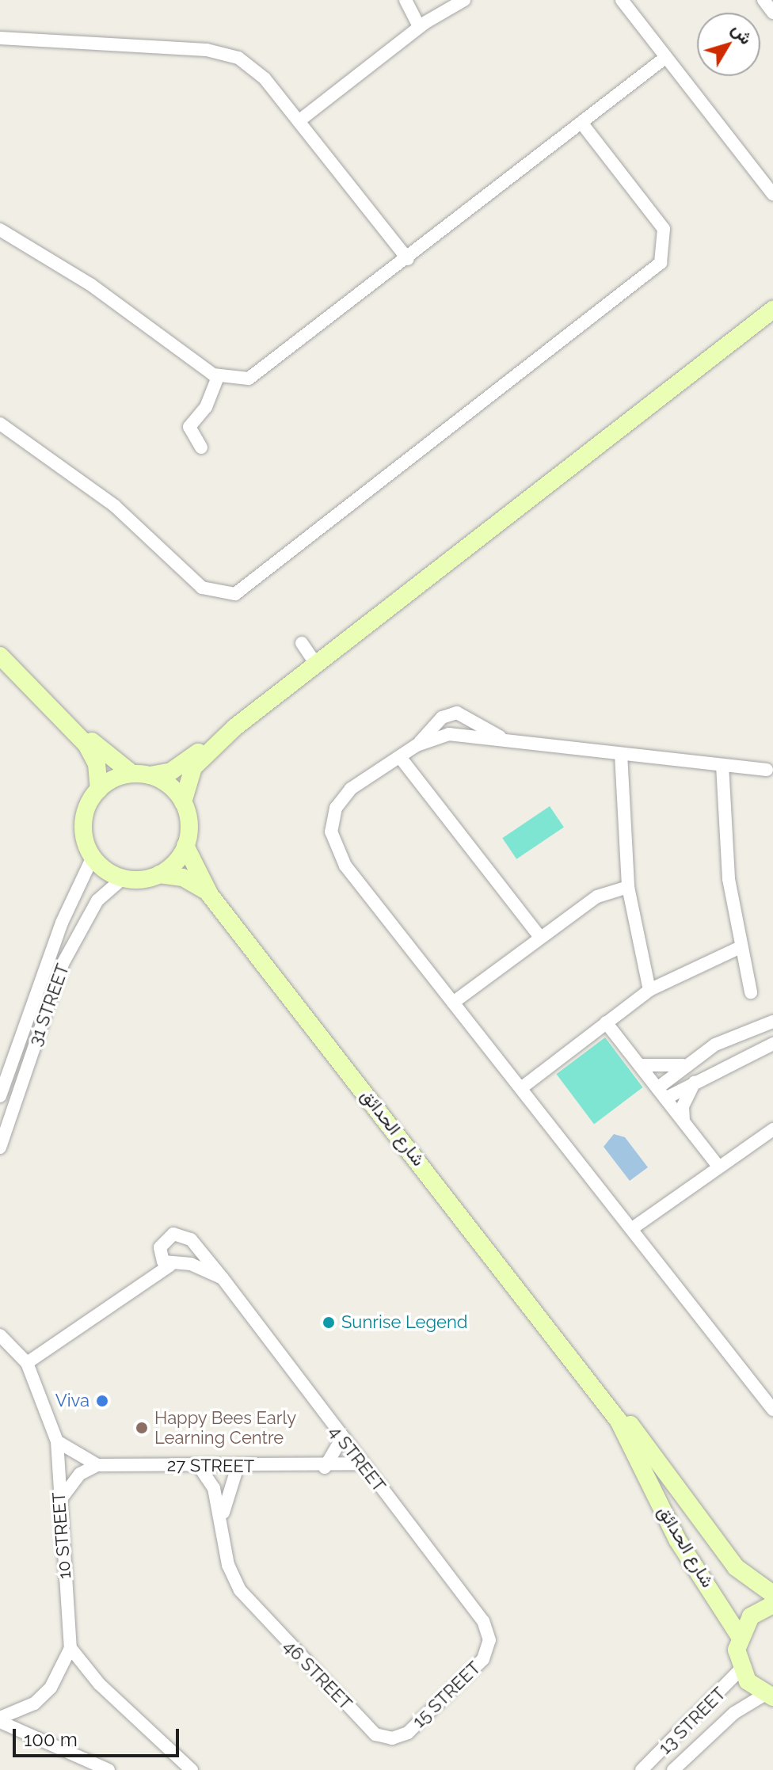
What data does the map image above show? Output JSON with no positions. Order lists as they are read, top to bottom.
{
  "streets": {
    "street": [
      "31 STREET",
      "شارع الحدائق",
      "4 STREET",
      "27 STREET",
      "10 STREET",
      "46 STREET",
      "15 STREET",
      "13 STREET"
    ]
  },
  "crossings": [
    ["4 STREET", "27 STREET"],
    ["4 STREET", "15 STREET"],
    ["27 STREET", "46 STREET"],
    ["46 STREET", "15 STREET"]
  ],
  "places": ["Sunrise Legend", "Viva", "Happy Bees Early Learning Centre"],
  "scale_bar": "100 m",
  "north": "top right"
}
